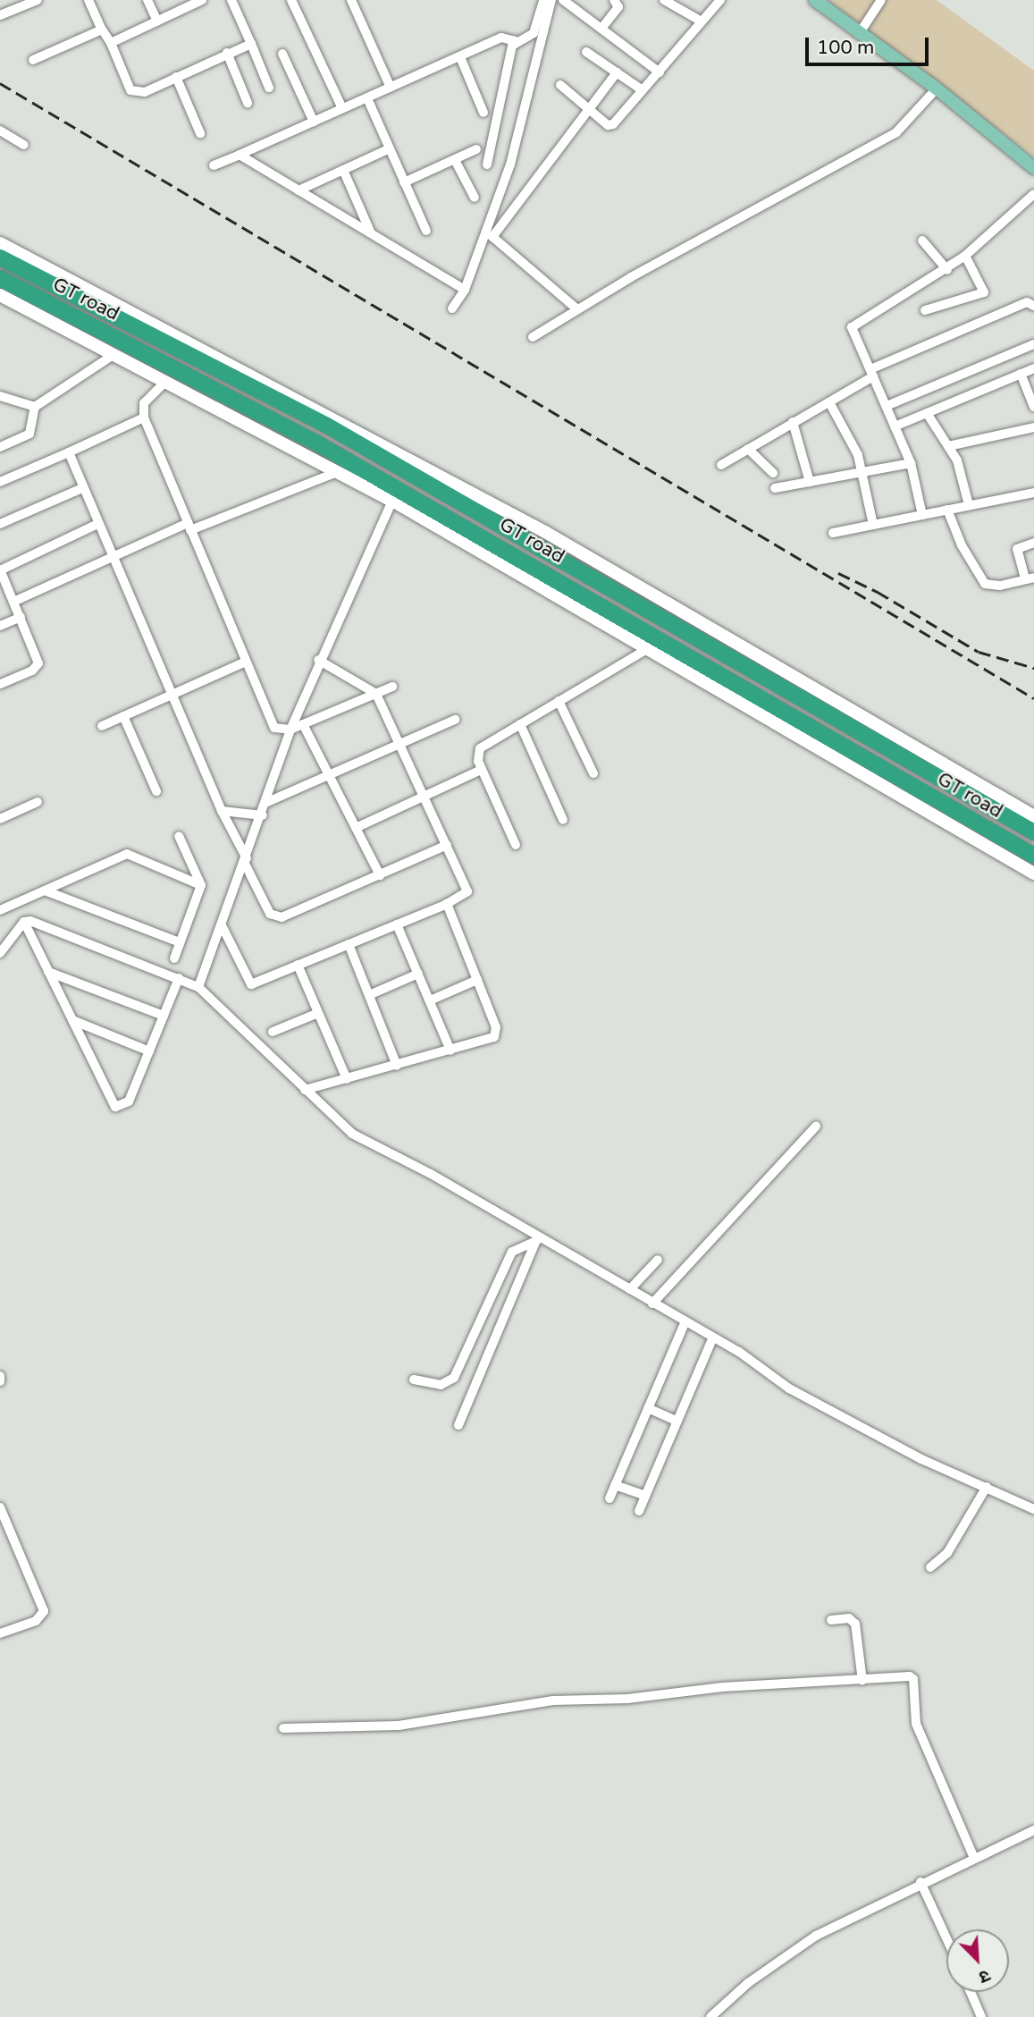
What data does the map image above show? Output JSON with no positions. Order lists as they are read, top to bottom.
{
  "streets": {
    "highway": ["GT road"]
  },
  "scale_bar": "100 m",
  "north": "bottom right"
}
